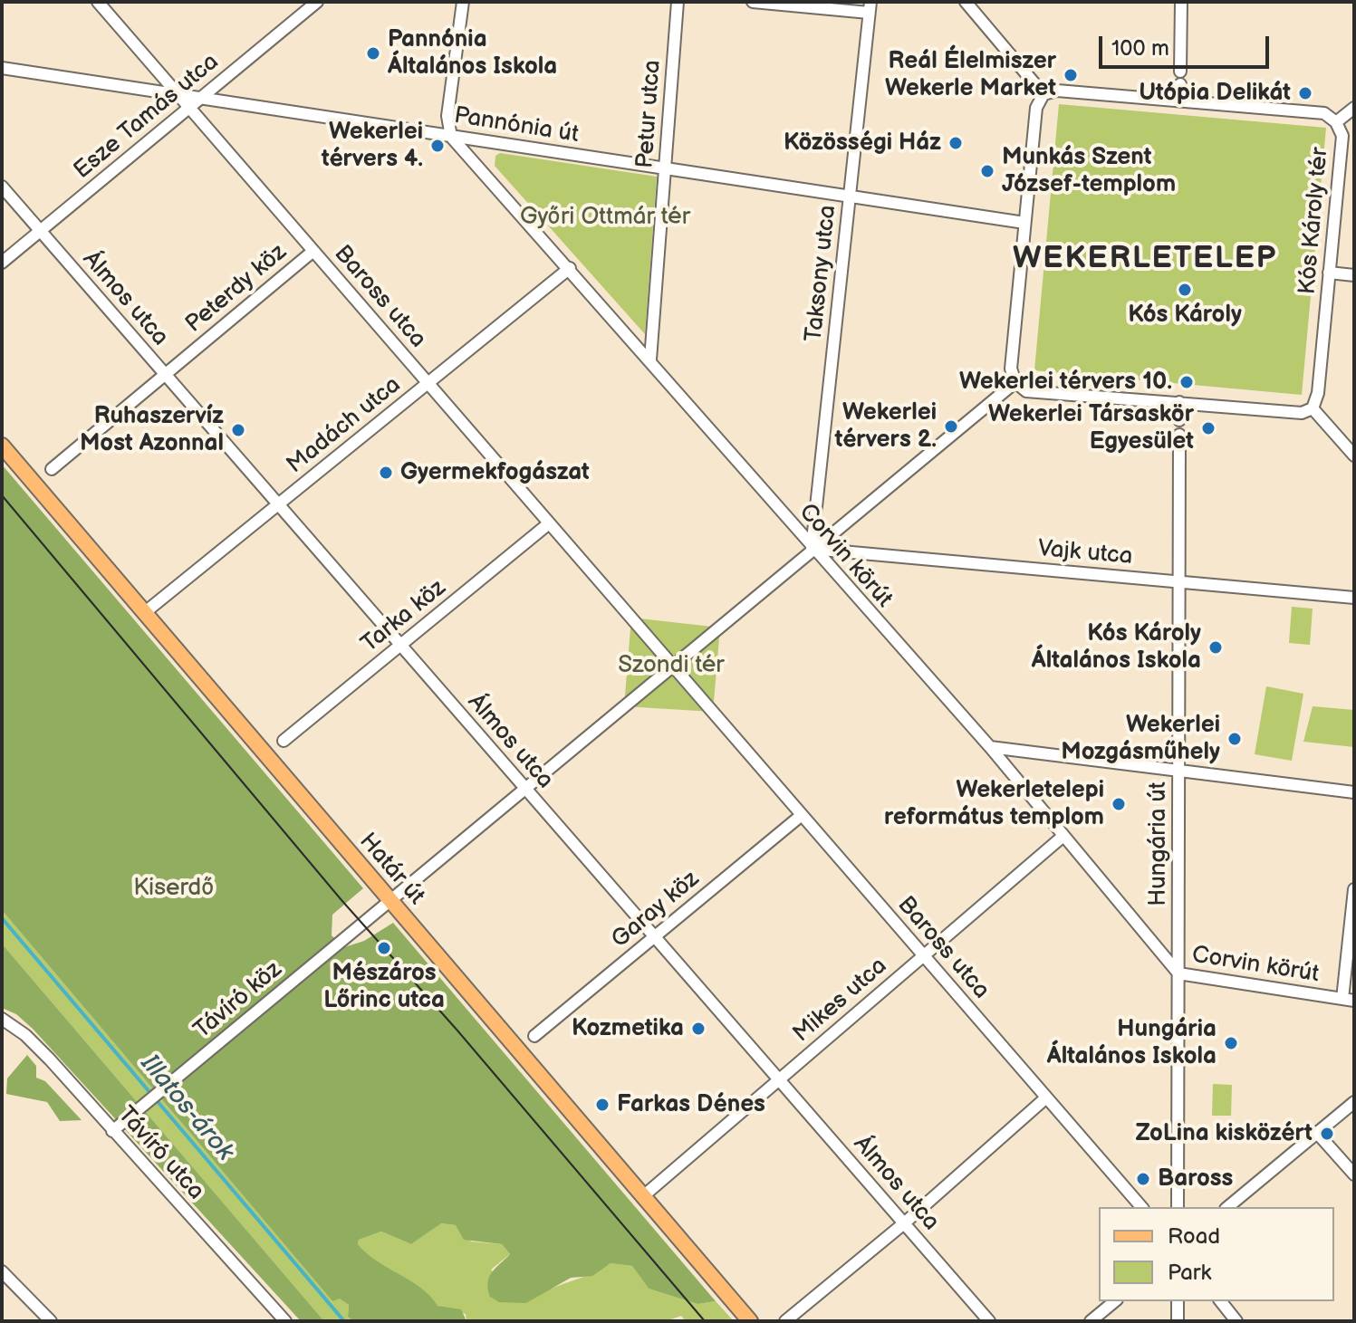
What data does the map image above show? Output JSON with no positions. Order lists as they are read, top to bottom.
{
  "streets": {
    "main road": ["Határ út"],
    "street": [
      "Petur utca",
      "Esze Tamás utca",
      "Pannónia út",
      "Kós Károly tér",
      "Taksony utca",
      "Peterdy köz",
      "Baross utca",
      "Álmos utca",
      "Madách utca",
      "Vajk utca",
      "Corvin körút",
      "Tarka köz",
      "Hungária út",
      "Garay köz",
      "Távíró köz",
      "Mikes utca",
      "Távíró utca"
    ]
  },
  "crossings": [
    ["Petur utca", "Pannónia út"],
    ["Petur utca", "Corvin körút"],
    ["Esze Tamás utca", "Pannónia út"],
    ["Esze Tamás utca", "Baross utca"],
    ["Esze Tamás utca", "Álmos utca"],
    ["Pannónia út", "Taksony utca"],
    ["Pannónia út", "Baross utca"],
    ["Pannónia út", "Corvin körút"],
    ["Taksony utca", "Vajk utca"],
    ["Taksony utca", "Corvin körút"],
    ["Peterdy köz", "Baross utca"],
    ["Peterdy köz", "Álmos utca"],
    ["Baross utca", "Madách utca"],
    ["Baross utca", "Tarka köz"],
    ["Baross utca", "Garay köz"],
    ["Baross utca", "Mikes utca"],
    ["Álmos utca", "Madách utca"],
    ["Álmos utca", "Tarka köz"],
    ["Álmos utca", "Garay köz"],
    ["Álmos utca", "Mikes utca"],
    ["Madách utca", "Corvin körút"],
    ["Madách utca", "Határ út"],
    ["Vajk utca", "Corvin körút"],
    ["Vajk utca", "Hungária út"],
    ["Corvin körút", "Hungária út"],
    ["Corvin körút", "Mikes utca"],
    ["Határ út", "Távíró köz"],
    ["Határ út", "Mikes utca"],
    ["Távíró köz", "Távíró utca"]
  ],
  "districts": ["WEKERLETELEP"],
  "water": ["Illatos-árok"],
  "parks": ["Győri Ottmár tér", "Szondi tér", "Kiserdő"],
  "places": [
    "Pannónia Általános Iskola",
    "Reál Élelmiszer Wekerle Market",
    "Utópia Delikát",
    "Közösségi Ház",
    "Wekerlei térvers 4.",
    "Munkás Szent József-templom",
    "Kós Károly",
    "Wekerlei térvers 10.",
    "Wekerlei térvers 2.",
    "Wekerlei Társaskör Egyesület",
    "Ruhaszervíz Most Azonnal",
    "Gyermekfogászat",
    "Kós Károly Általános Iskola",
    "Wekerlei Mozgásműhely",
    "Wekerletelepi református templom",
    "Mészáros Lőrinc utca",
    "Kozmetika",
    "Hungária Általános Iskola",
    "Farkas Dénes",
    "ZoLina kisközért",
    "Baross"
  ],
  "legend": ["Road", "Park"],
  "scale_bar": "100 m"
}
